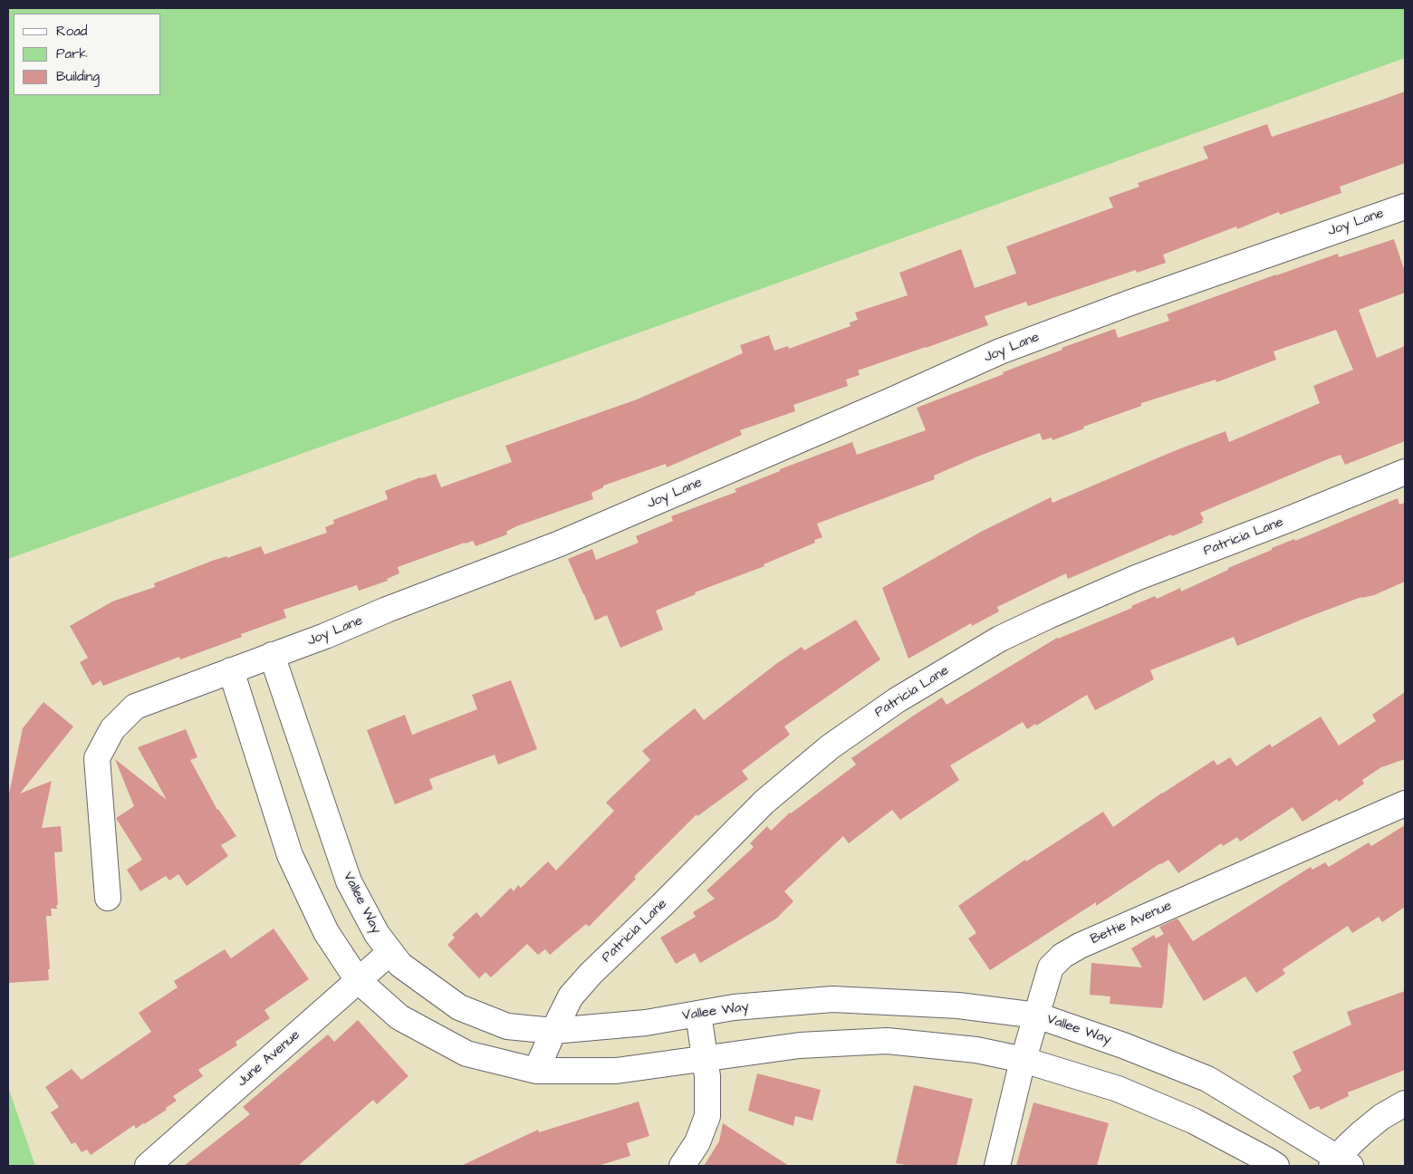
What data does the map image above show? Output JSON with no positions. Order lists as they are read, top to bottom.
{
  "streets": {
    "street": [
      "Joy Lane",
      "Patricia Lane",
      "Vallee Way",
      "Bettie Avenue",
      "June Avenue"
    ]
  },
  "crossings": [
    ["Joy Lane", "Vallee Way"],
    ["Patricia Lane", "Vallee Way"],
    ["Vallee Way", "Bettie Avenue"],
    ["Vallee Way", "June Avenue"]
  ],
  "legend": ["Road", "Park", "Building"]
}
